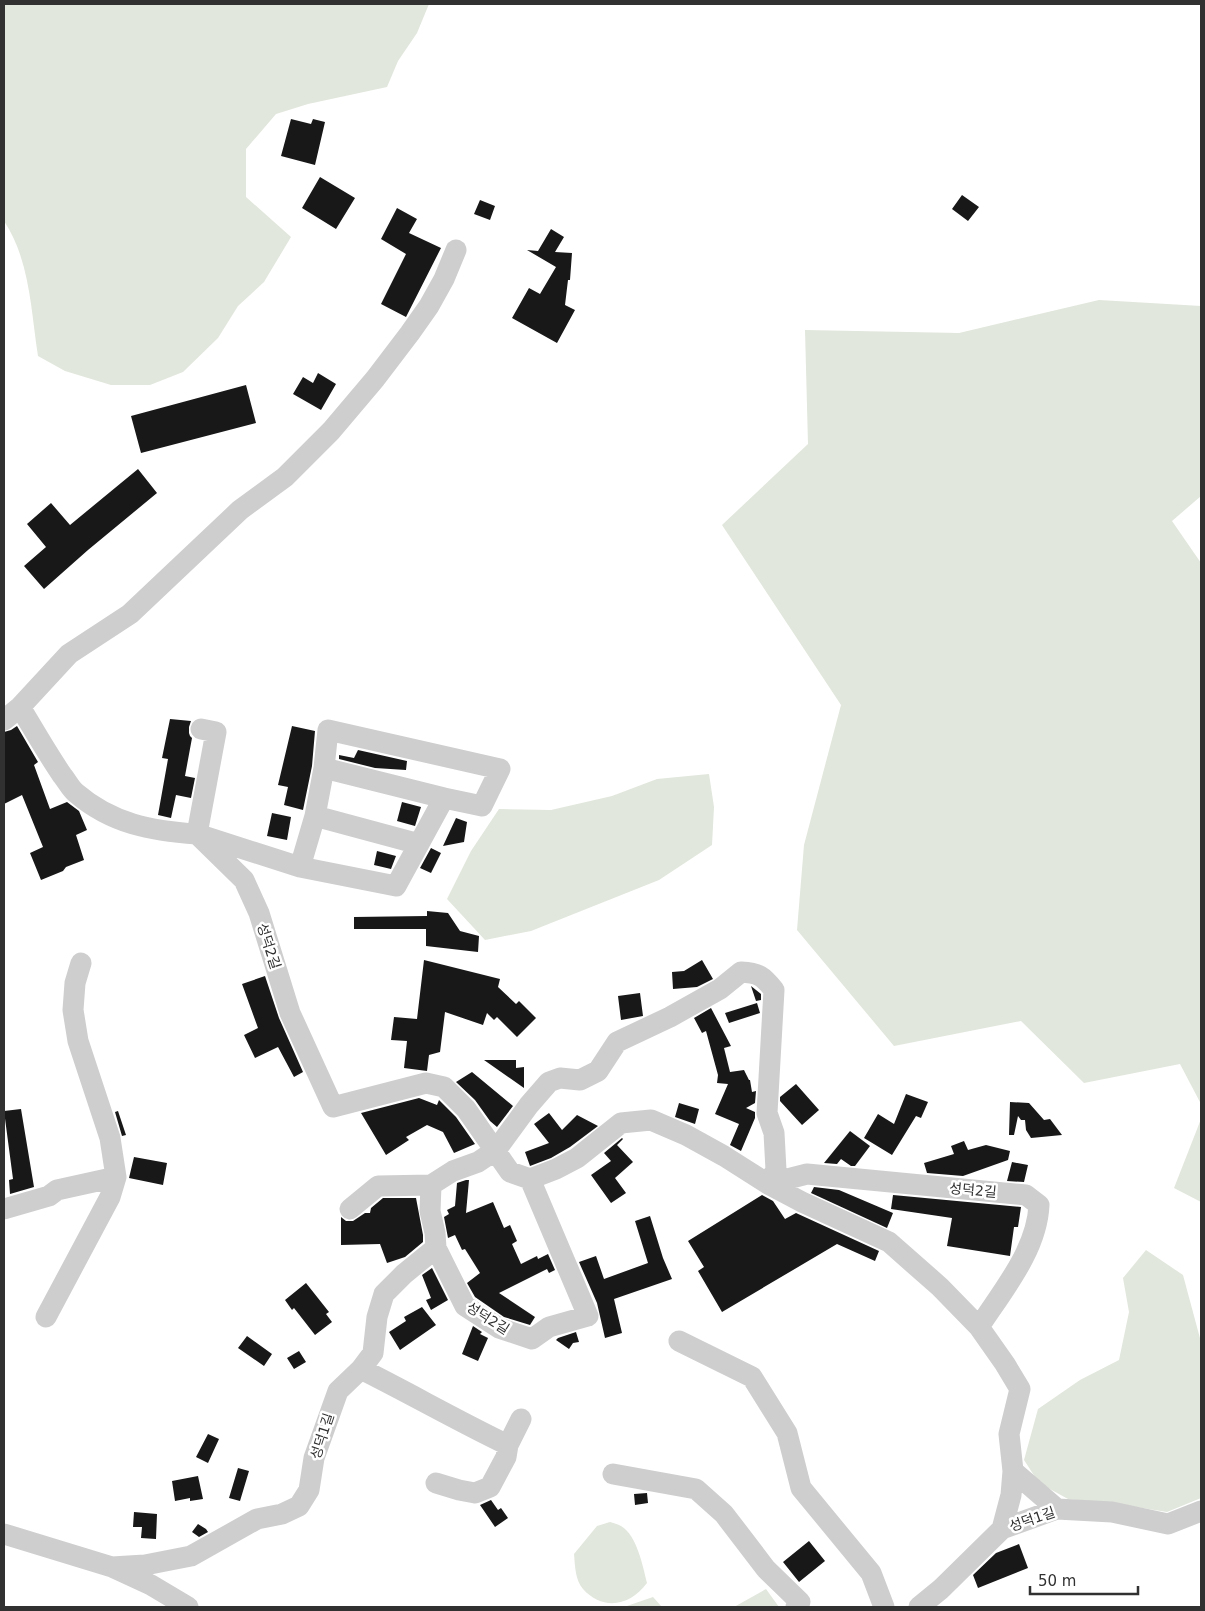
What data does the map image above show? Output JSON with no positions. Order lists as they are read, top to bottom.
{
  "streets": {
    "street": ["성덕2길", "성덕1길"]
  },
  "crossings": [
    ["성덕2길", "성덕1길"]
  ],
  "scale_bar": "50 m"
}
